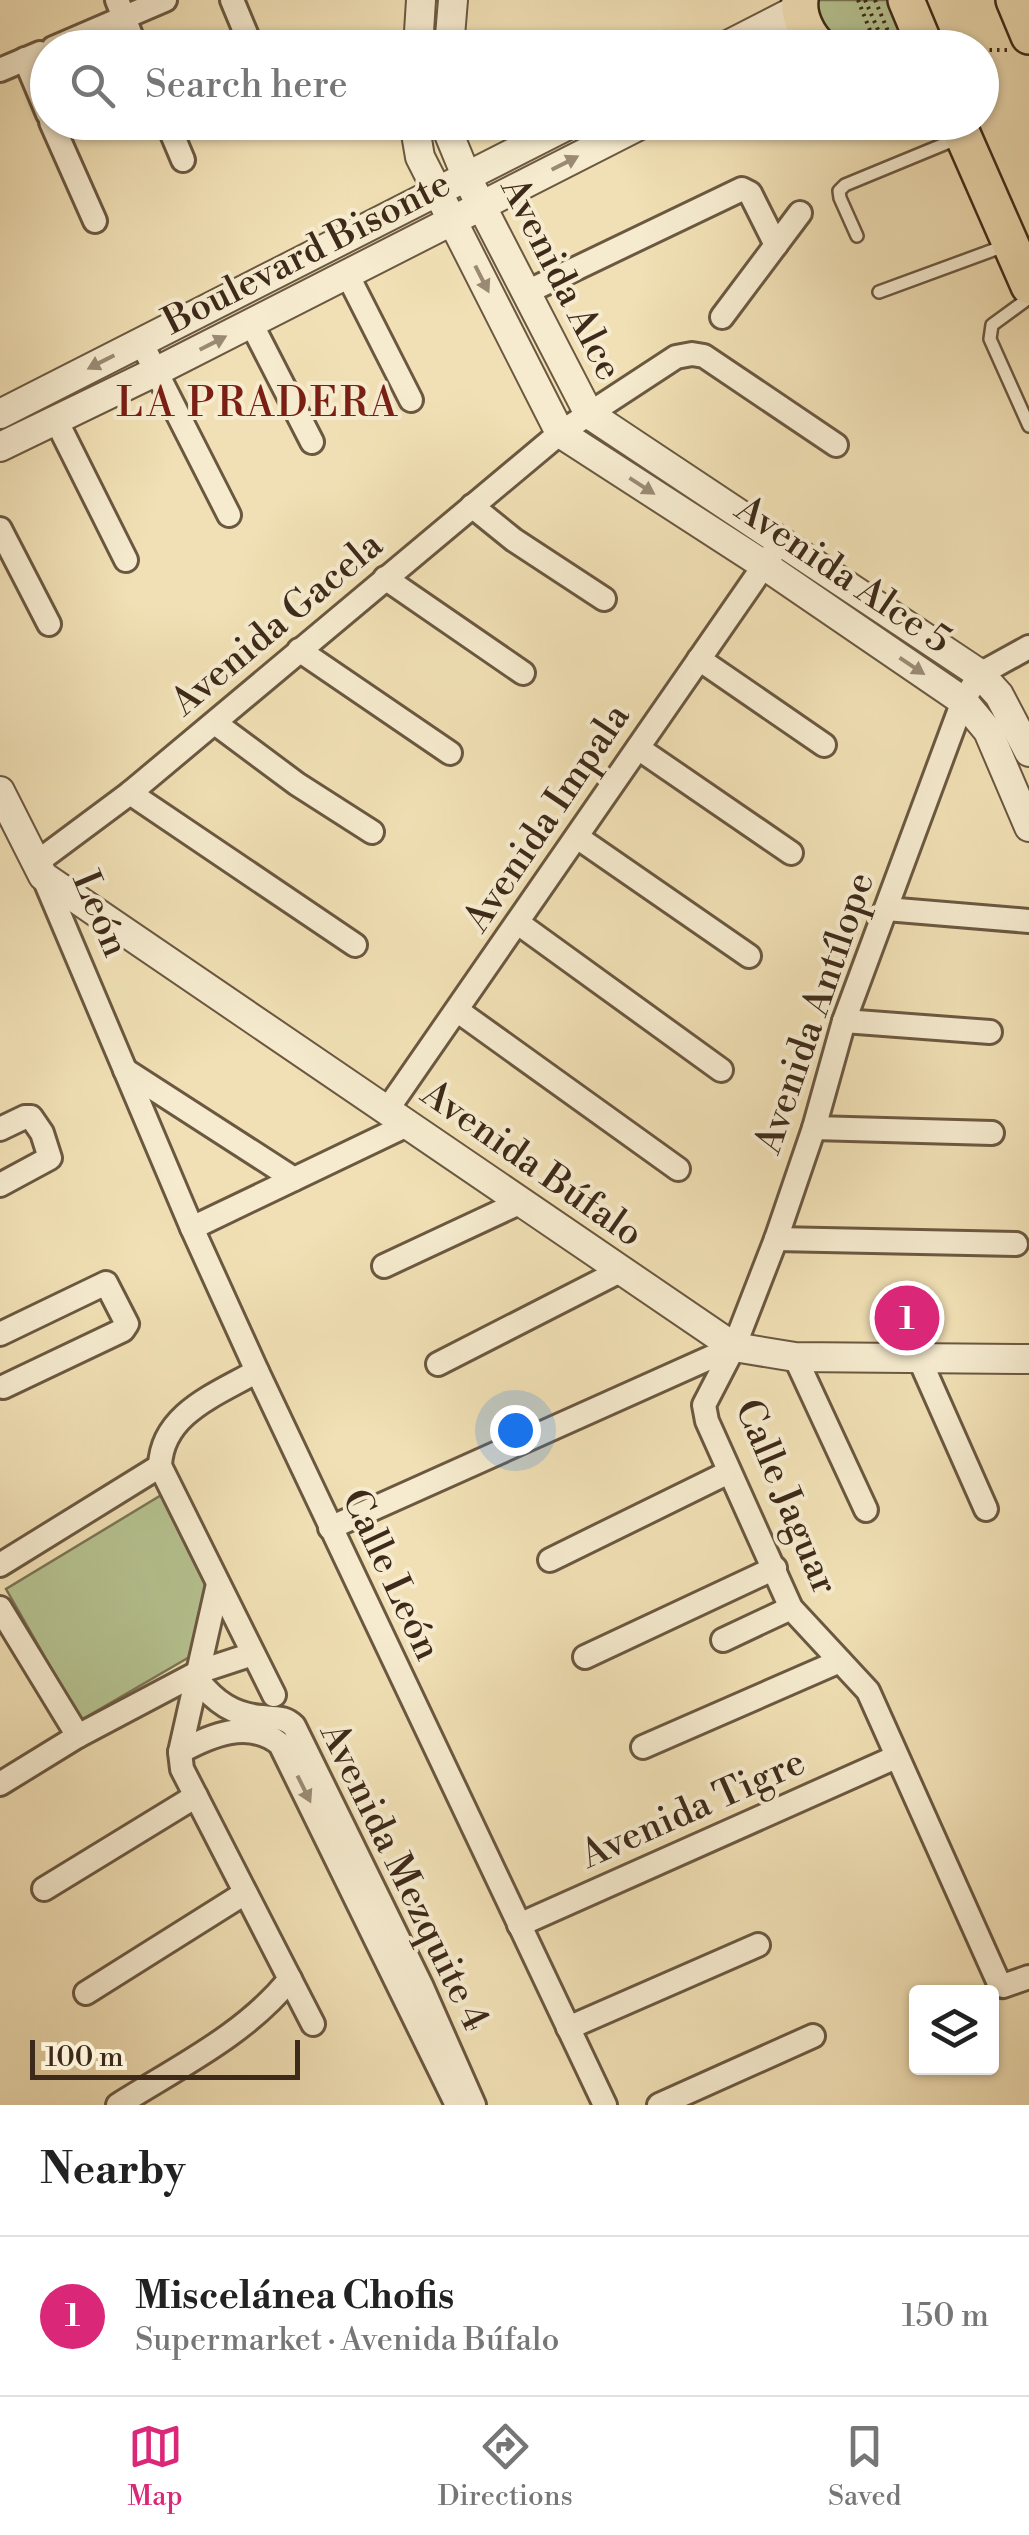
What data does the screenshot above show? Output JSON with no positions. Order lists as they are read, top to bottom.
{
  "streets": {
    "street": [
      "Boulevard Bisonte",
      "Avenida Alce",
      "Avenida Alce 5",
      "Avenida Gacela",
      "Avenida Impala",
      "León",
      "Avenida Antílope",
      "Avenida Búfalo",
      "Calle Jaguar",
      "Calle León",
      "Avenida Tigre",
      "Avenida Mezquite 4"
    ]
  },
  "crossings": [
    ["Boulevard Bisonte", "Avenida Alce"],
    ["Avenida Alce", "Avenida Alce 5"],
    ["Avenida Alce", "Avenida Gacela"],
    ["Avenida Alce 5", "Avenida Gacela"],
    ["Avenida Alce 5", "Avenida Impala"],
    ["Avenida Alce 5", "Avenida Antílope"],
    ["Avenida Gacela", "León"],
    ["Avenida Gacela", "Avenida Búfalo"],
    ["Avenida Impala", "Avenida Búfalo"],
    ["León", "Avenida Búfalo"],
    ["León", "Calle León"],
    ["Avenida Antílope", "Avenida Búfalo"],
    ["Avenida Antílope", "Calle Jaguar"],
    ["Avenida Búfalo", "Calle Jaguar"],
    ["Calle Jaguar", "Avenida Tigre"],
    ["Calle León", "Avenida Tigre"]
  ],
  "districts": ["LA PRADERA"],
  "scale_bar": "100 m",
  "page": {
    "search": "Search here",
    "pins": "1",
    "scale": "100 m",
    "heading": "Nearby",
    "list": [
      {
        "mark": "1",
        "name": "Miscelánea Chofis",
        "note": "Supermarket · Avenida Búfalo",
        "value": "150 m"
      }
    ],
    "nav": ["Map", "Directions", "Saved"]
  }
}
